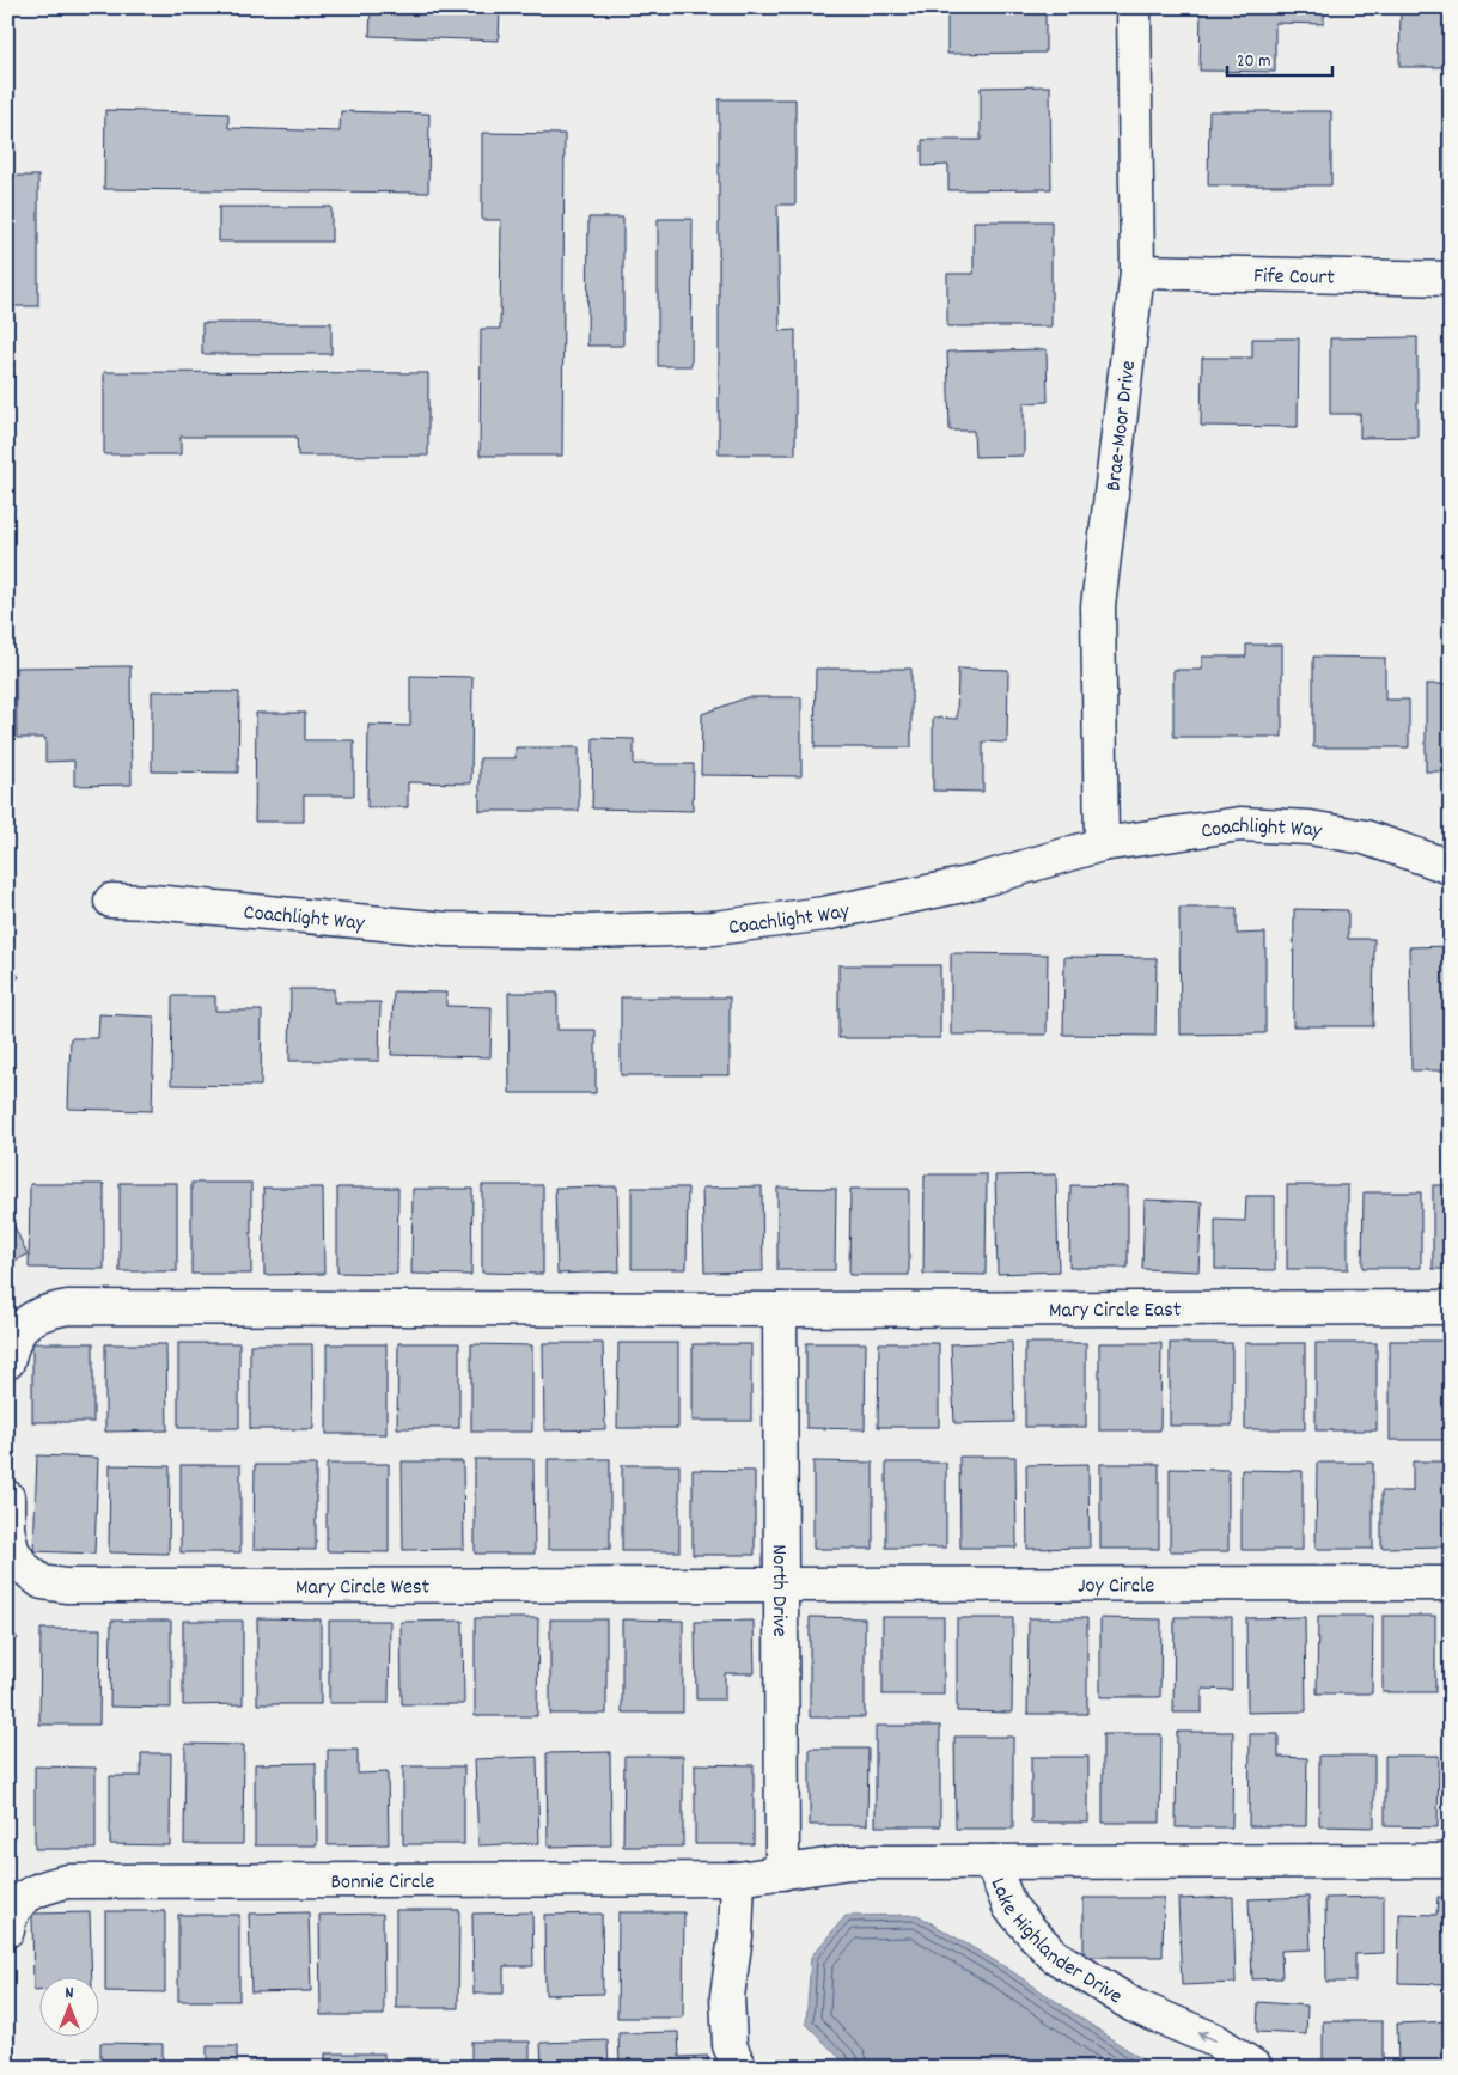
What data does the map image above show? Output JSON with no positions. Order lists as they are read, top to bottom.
{
  "streets": {
    "street": [
      "Fife Court",
      "Brae-Moor Drive",
      "Coachlight Way",
      "Mary Circle East",
      "Joy Circle",
      "Mary Circle West",
      "North Drive",
      "Bonnie Circle",
      "Lake Highlander Drive"
    ]
  },
  "crossings": [
    ["Fife Court", "Brae-Moor Drive"],
    ["Brae-Moor Drive", "Coachlight Way"],
    ["Mary Circle East", "North Drive"],
    ["Joy Circle", "Mary Circle West"],
    ["Joy Circle", "North Drive"],
    ["Mary Circle West", "North Drive"],
    ["North Drive", "Bonnie Circle"],
    ["North Drive", "Lake Highlander Drive"],
    ["Bonnie Circle", "Lake Highlander Drive"]
  ],
  "one_way": ["Lake Highlander Drive"],
  "scale_bar": "20 m",
  "north": "top"
}
